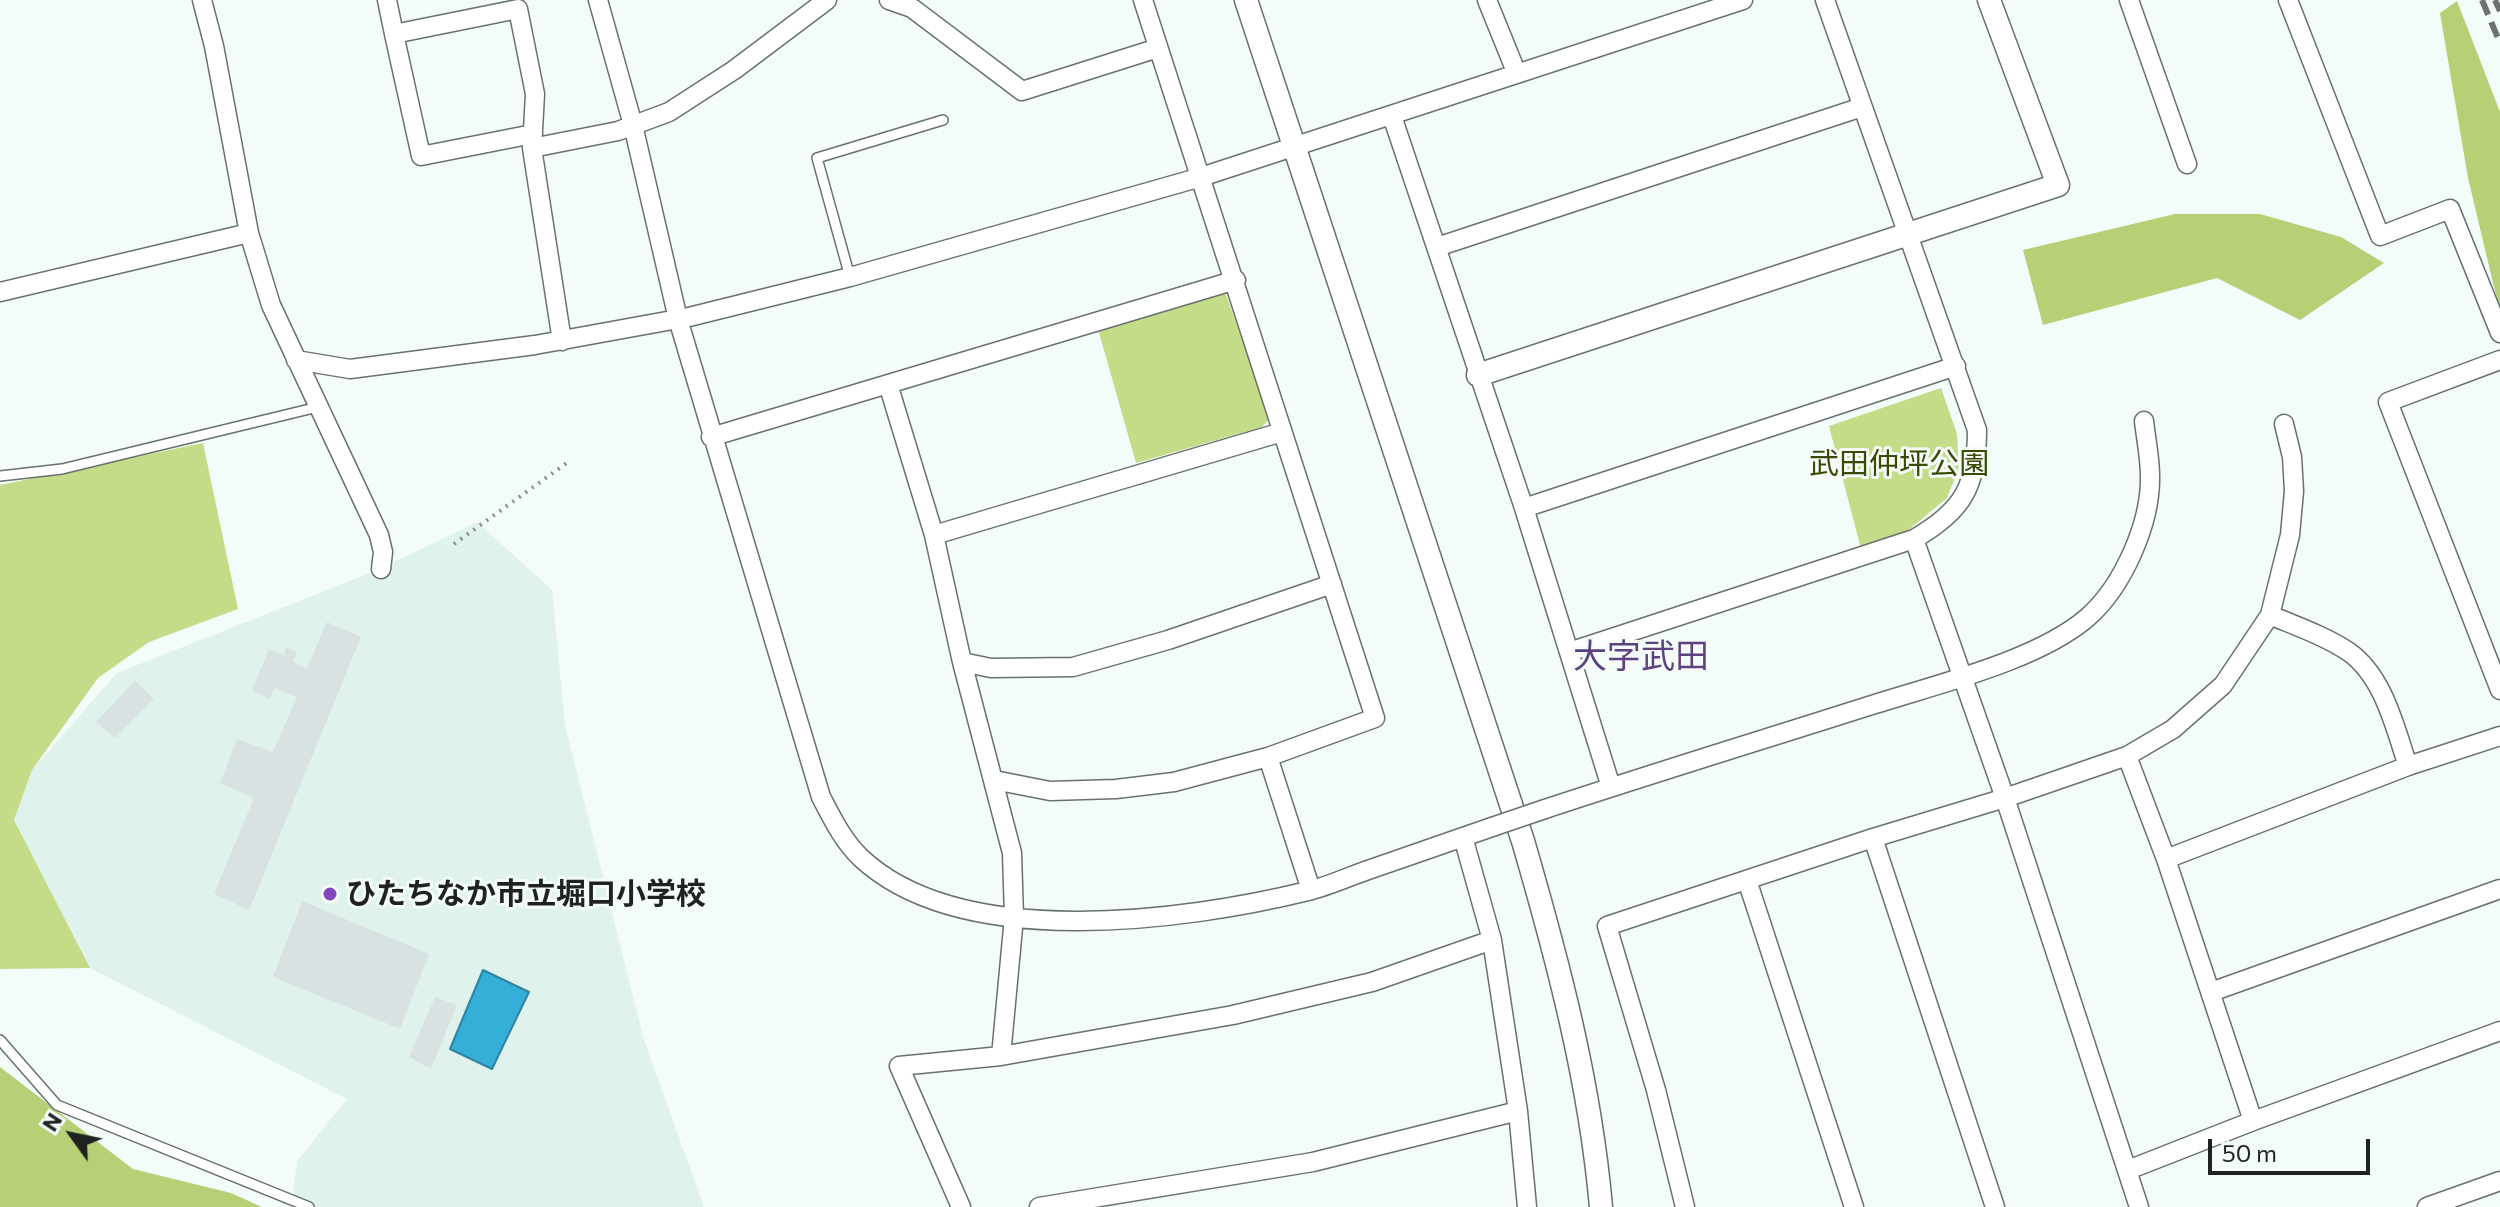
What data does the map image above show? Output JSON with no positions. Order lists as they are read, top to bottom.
{
  "districts": ["大字武田"],
  "parks": ["武田仲坪公園"],
  "places": ["ひたちなか市立堀口小学校"],
  "scale_bar": "50 m",
  "north": "top left"
}
